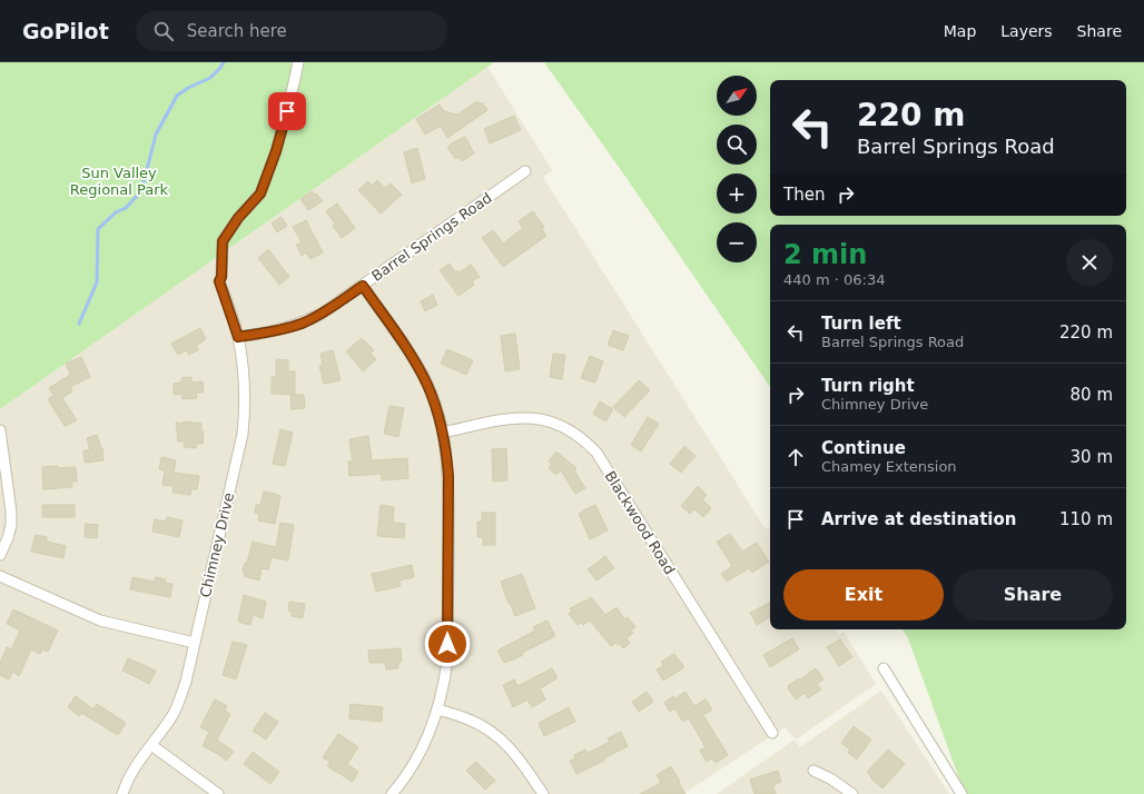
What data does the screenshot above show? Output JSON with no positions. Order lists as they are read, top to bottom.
{
  "streets": {
    "street": ["Barrel Springs Road", "Blackwood Road", "Chimney Drive"]
  },
  "crossings": [
    ["Barrel Springs Road", "Chimney Drive"]
  ],
  "parks": ["Sun Valley Regional Park"],
  "north": "top right",
  "page": {
    "header": "GoPilot",
    "search": "Search here",
    "nav": ["Map", "Layers", "Share"],
    "map_buttons": ["+", "−"],
    "turn": ["220 m", "Barrel Springs Road"],
    "then": "Then",
    "heading": ["2 min", "440 m · 06:34"],
    "list": [
      {
        "name": "Turn left",
        "note": "Barrel Springs Road",
        "value": "220 m"
      },
      {
        "name": "Turn right",
        "note": "Chimney Drive",
        "value": "80 m"
      },
      {
        "name": "Continue",
        "note": "Chamey Extension",
        "value": "30 m"
      },
      {
        "name": "Arrive at destination",
        "value": "110 m"
      }
    ],
    "buttons": ["Exit", "Share"]
  }
}
